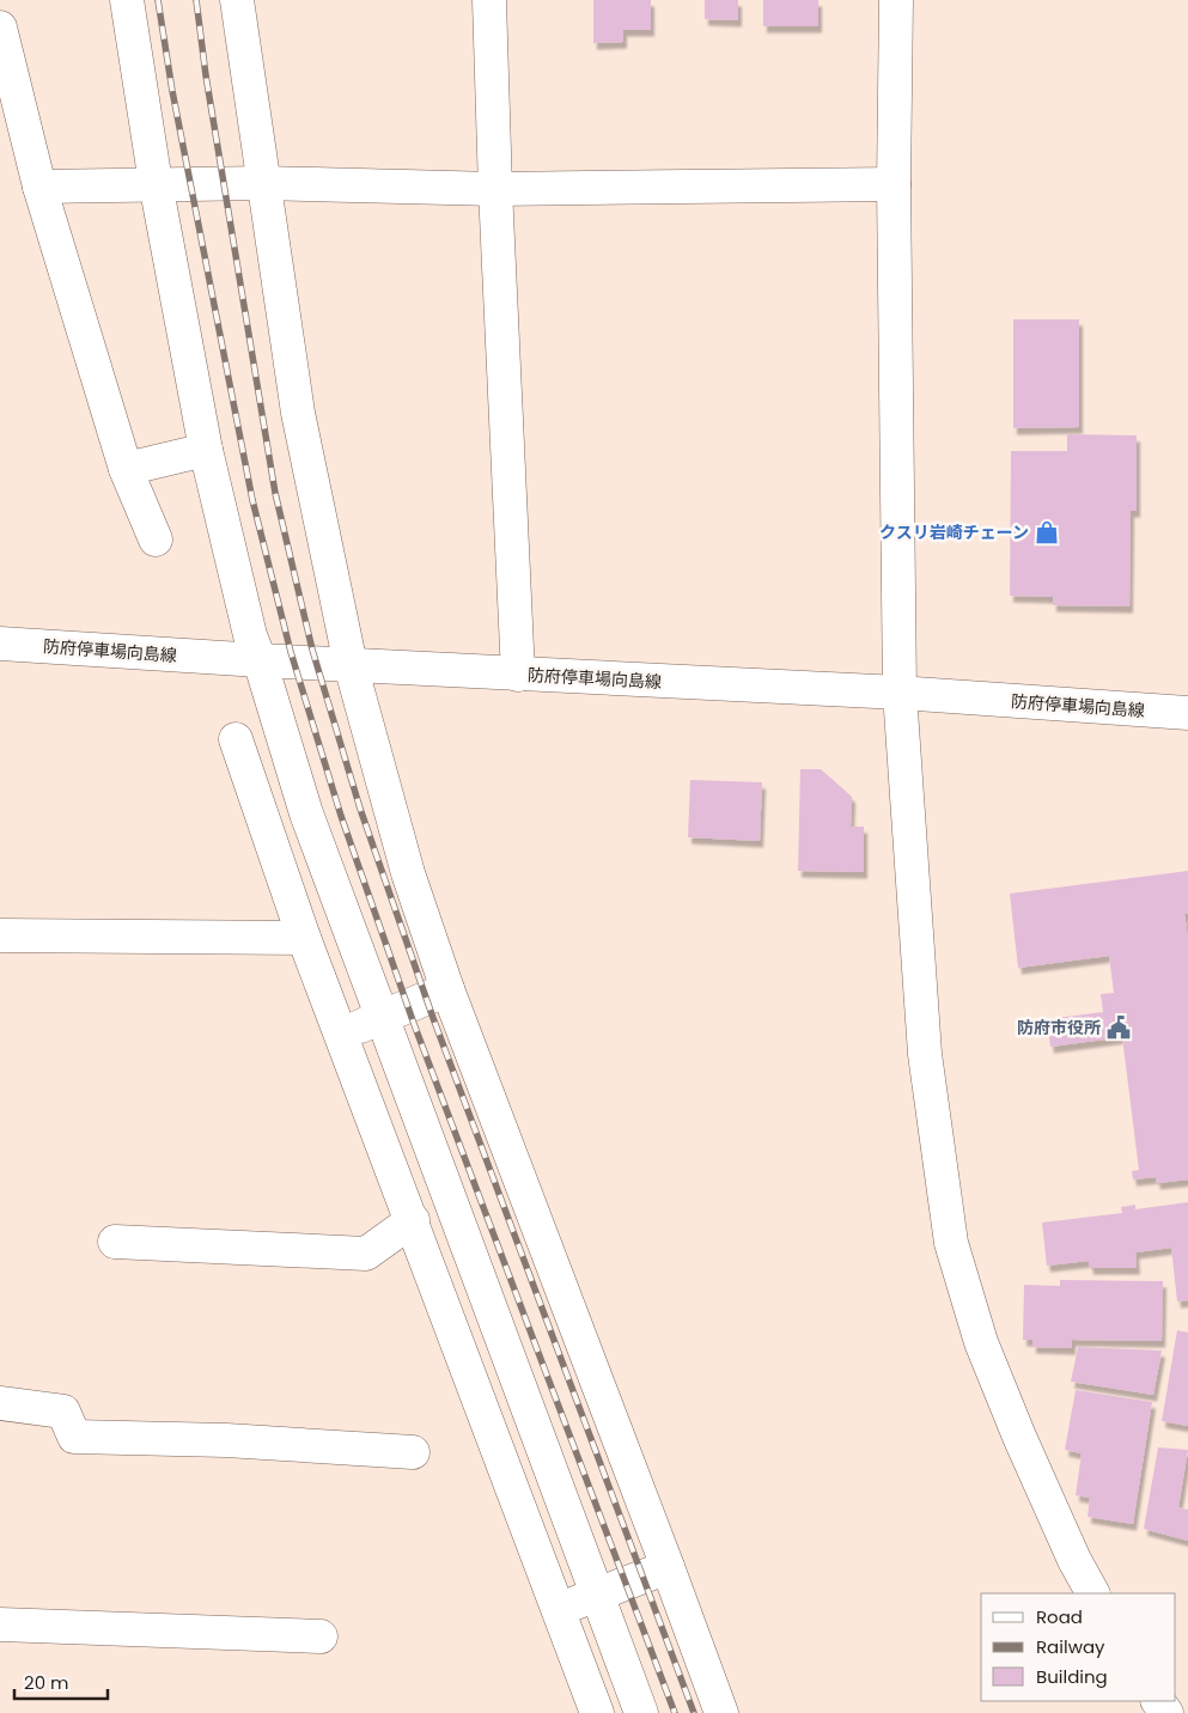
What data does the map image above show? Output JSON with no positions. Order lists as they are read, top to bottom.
{
  "streets": {
    "street": ["防府停車場向島線"]
  },
  "places": {
    "shop": ["クスリ岩崎チェーン"],
    "public building": ["防府市役所"]
  },
  "legend": ["Road", "Railway", "Building"],
  "scale_bar": "20 m"
}
